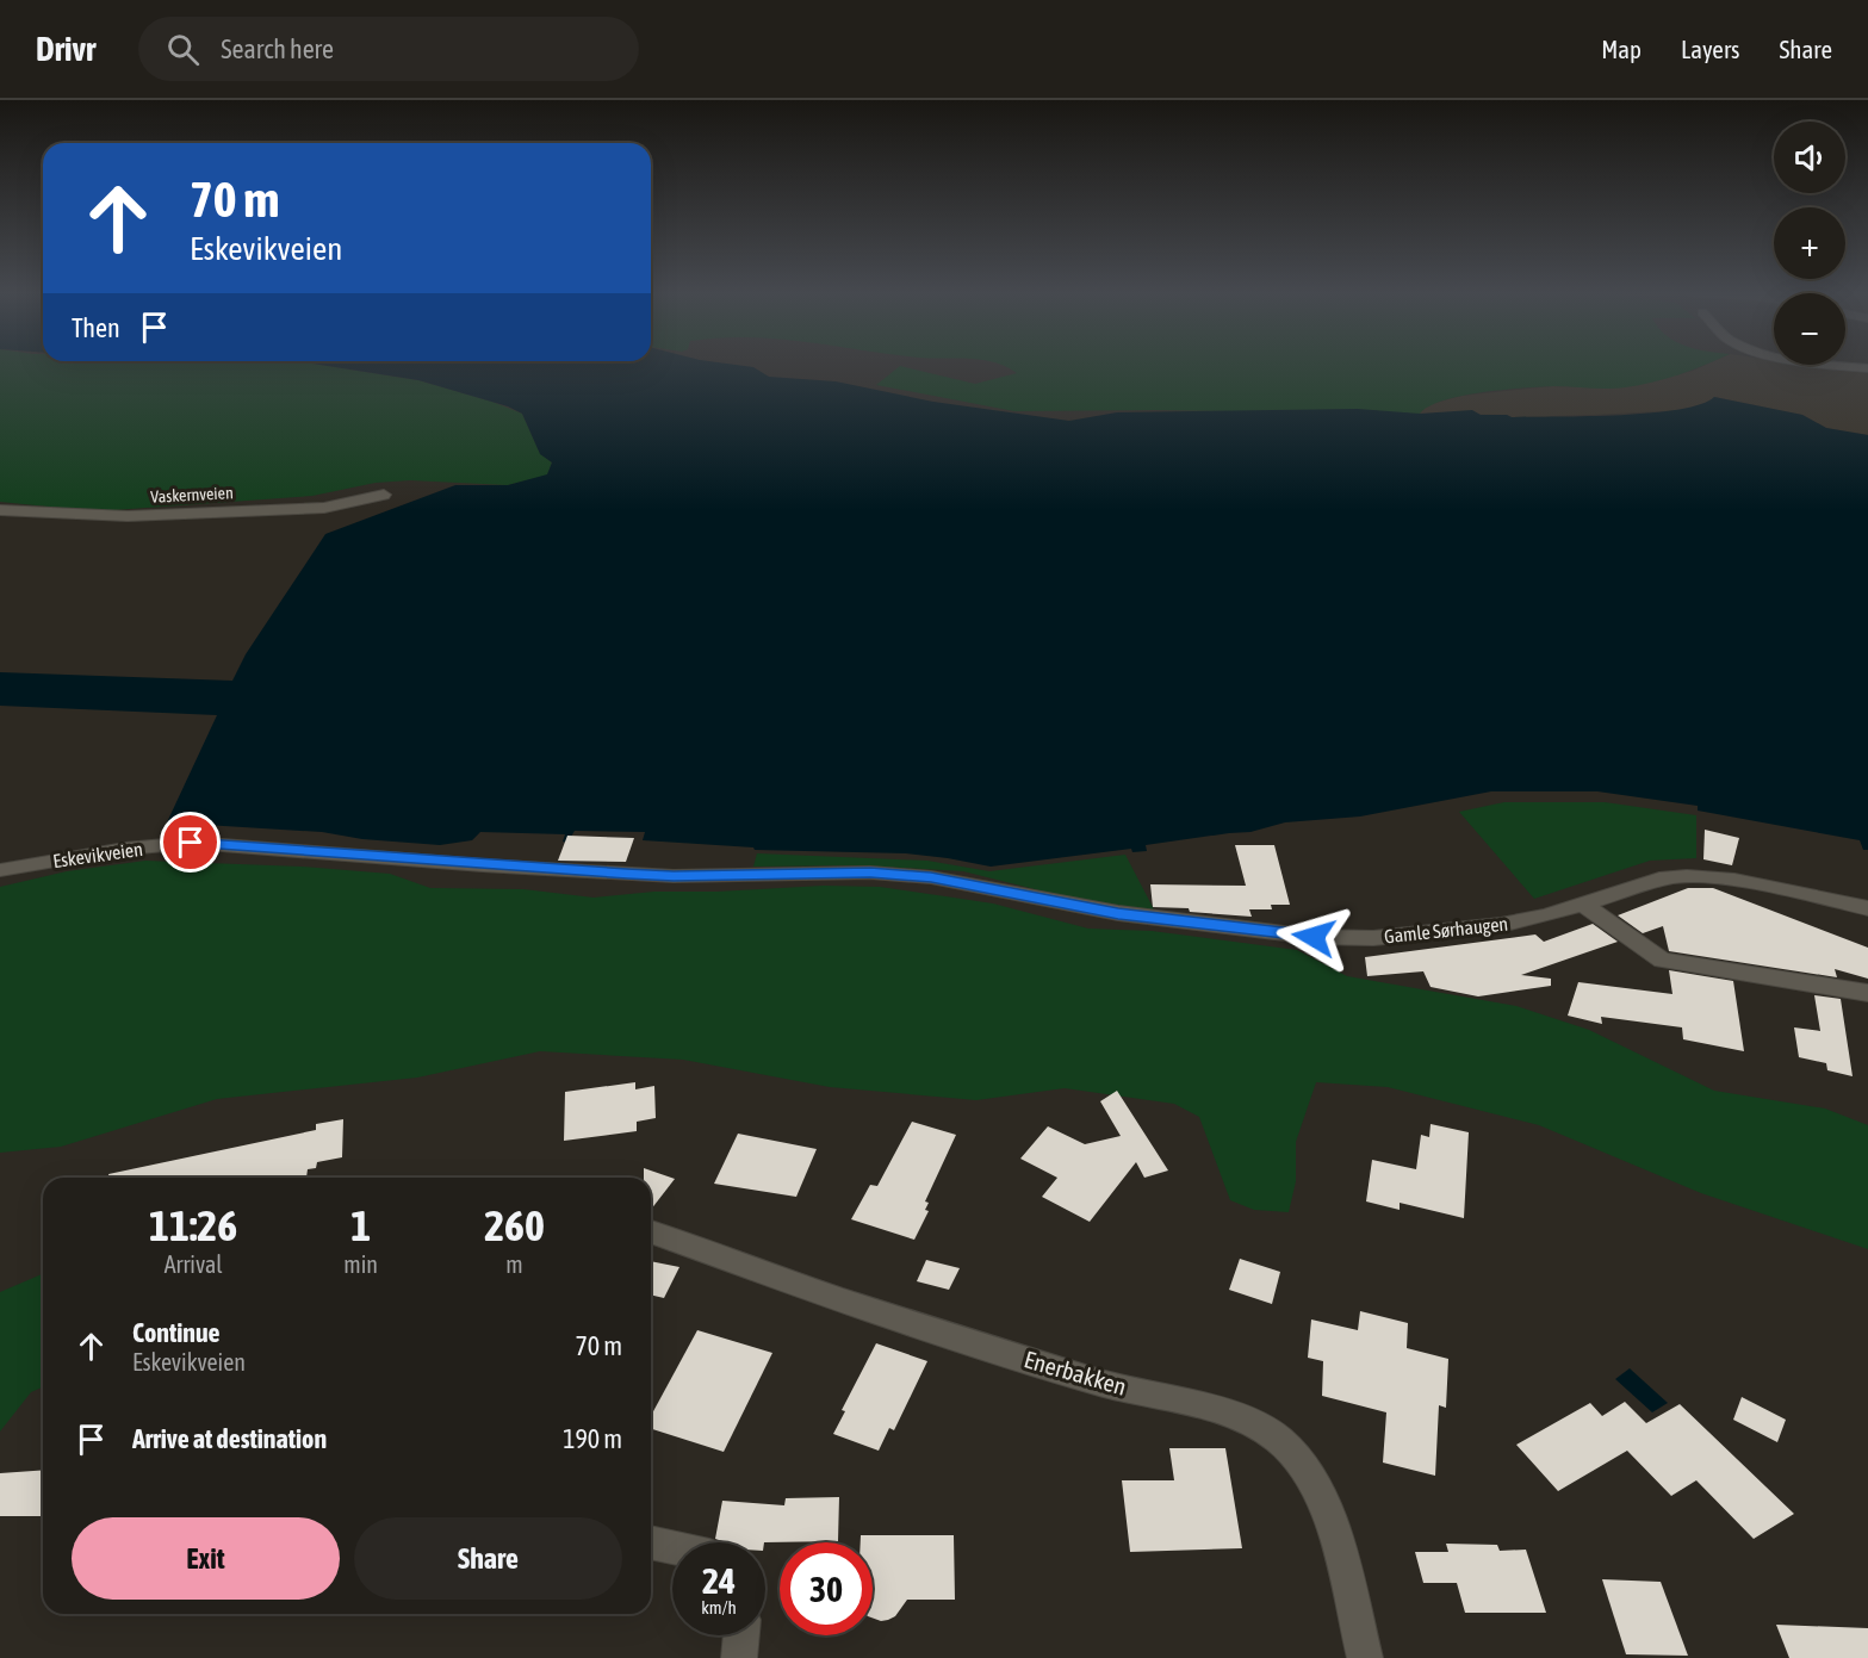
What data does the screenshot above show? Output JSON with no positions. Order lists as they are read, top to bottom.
{
  "streets": {
    "street": [
      "Vaskernveien",
      "Eskevikveien",
      "Gamle Sørhaugen",
      "Enerbakken"
    ]
  },
  "crossings": [
    ["Eskevikveien", "Gamle Sørhaugen"]
  ],
  "page": {
    "header": "Drivr",
    "search": "Search here",
    "nav": ["Map", "Layers", "Share"],
    "map_buttons": ["+", "−"],
    "turn": ["70 m", "Eskevikveien"],
    "then": "Then",
    "eta": [
      "11:26",
      "Arrival",
      "1",
      "min",
      "260",
      "m"
    ],
    "list": [
      {
        "name": "Continue",
        "note": "Eskevikveien",
        "value": "70 m"
      },
      {
        "name": "Arrive at destination",
        "value": "190 m"
      }
    ],
    "buttons": ["Exit", "Share"],
    "speed": "24 km/h",
    "limit": "30"
  }
}
